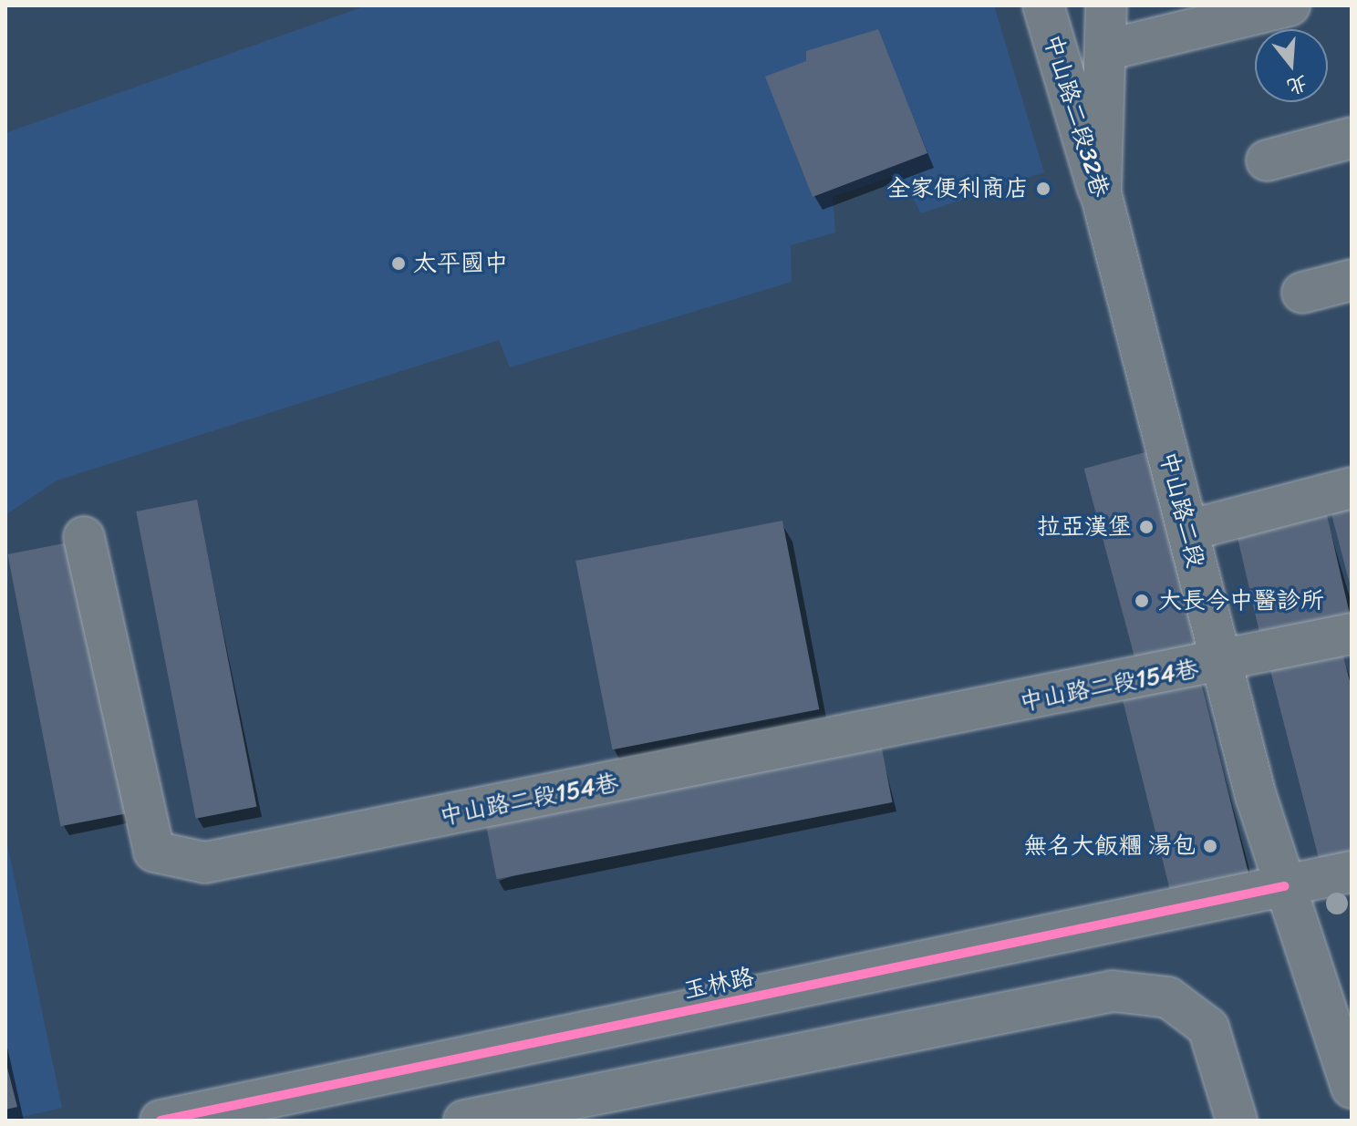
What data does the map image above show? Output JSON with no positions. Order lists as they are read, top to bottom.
{
  "streets": {
    "main road": [
      "中山路二段32巷",
      "中山路二段",
      "中山路二段154巷",
      "玉林路"
    ]
  },
  "crossings": [
    ["中山路二段32巷", "中山路二段"],
    ["中山路二段", "中山路二段154巷"],
    ["中山路二段", "玉林路"]
  ],
  "places": [
    "全家便利商店",
    "太平國中",
    "拉亞漢堡",
    "大長今中醫診所",
    "無名大飯糰 湯包"
  ],
  "north": "bottom"
}
